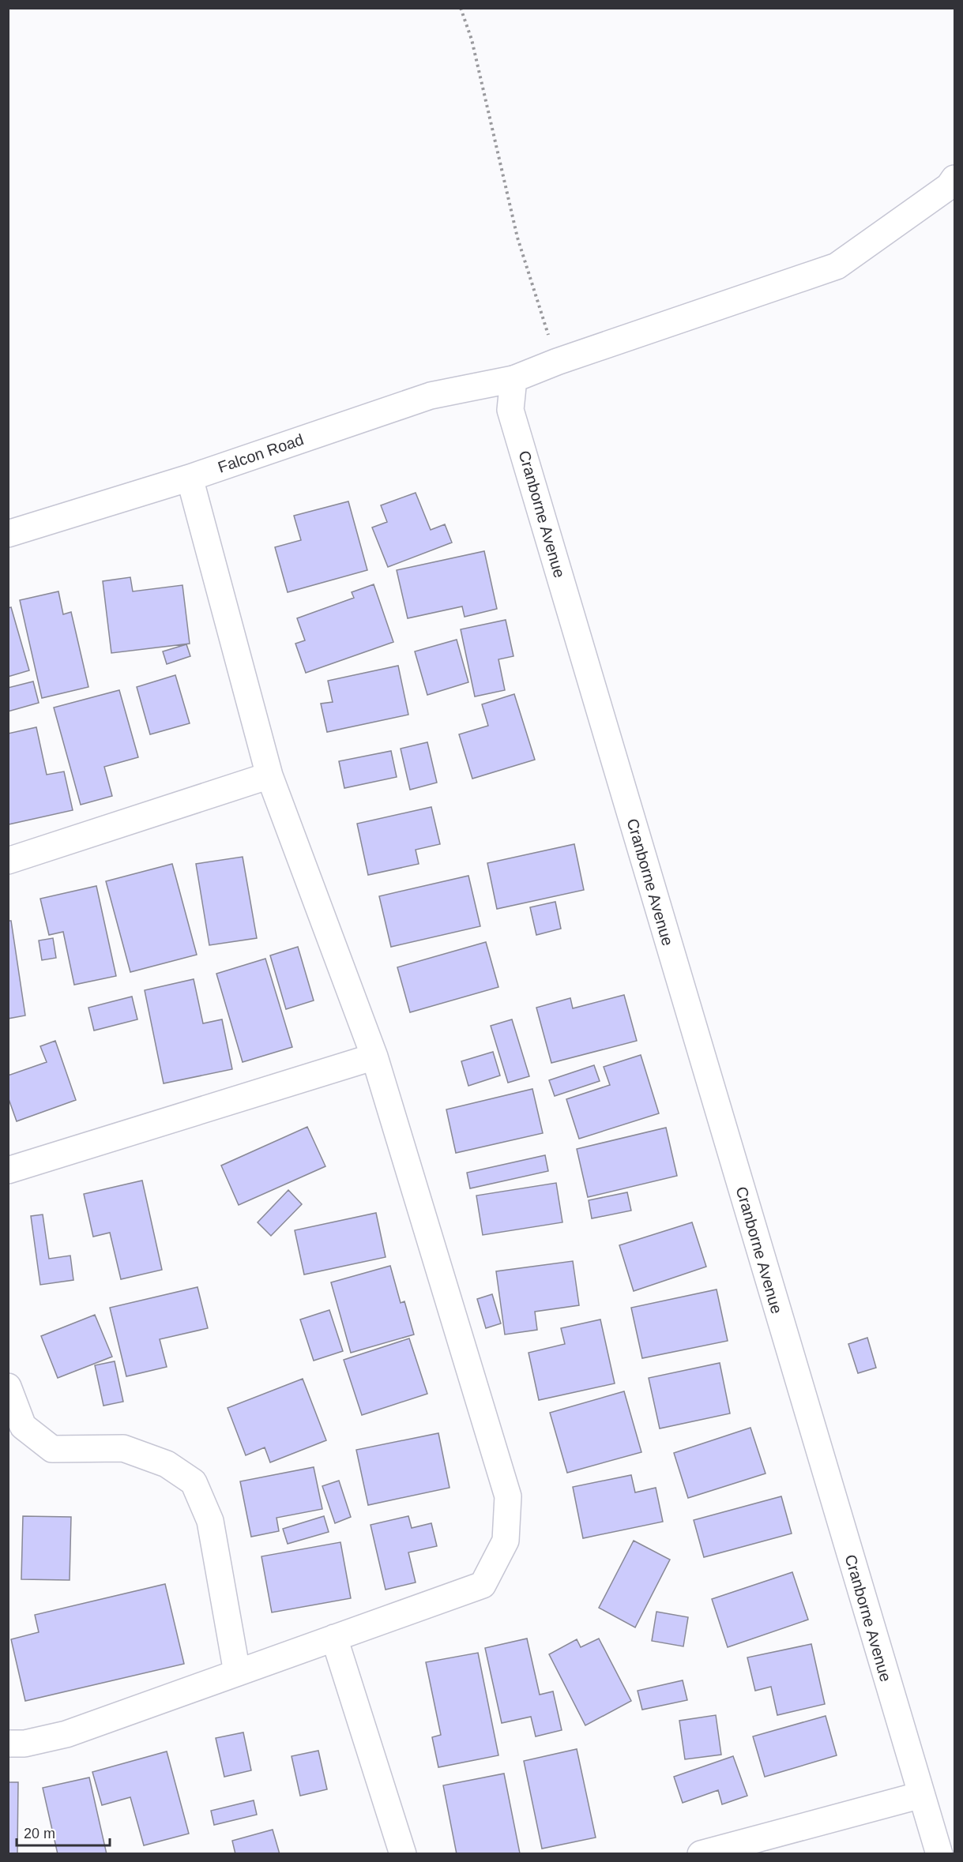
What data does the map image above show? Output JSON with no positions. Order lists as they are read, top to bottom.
{
  "streets": {
    "street": ["Falcon Road", "Cranborne Avenue"]
  },
  "crossings": [
    ["Falcon Road", "Cranborne Avenue"]
  ],
  "scale_bar": "20 m"
}
